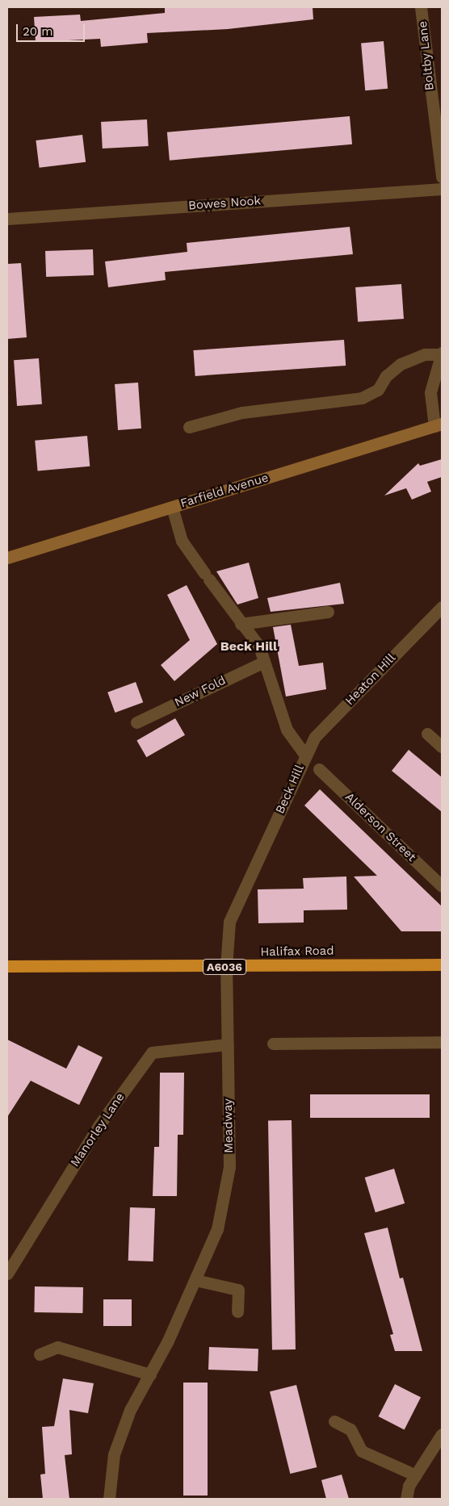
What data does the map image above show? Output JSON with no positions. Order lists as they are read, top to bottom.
{
  "streets": {
    "highway": ["Halifax Road", "A6036"],
    "street": [
      "Boltby Lane",
      "Bowes Nook",
      "Farfield Avenue",
      "Heaton Hill",
      "New Fold",
      "Beck Hill",
      "Alderson Street",
      "Meadway",
      "Manorley Lane"
    ]
  },
  "crossings": [
    ["Farfield Avenue", "Beck Hill"],
    ["Heaton Hill", "Beck Hill"],
    ["New Fold", "Beck Hill"],
    ["Beck Hill", "Halifax Road"],
    ["Beck Hill", "Meadway"],
    ["Halifax Road", "Meadway"],
    ["Meadway", "Manorley Lane"]
  ],
  "districts": ["Beck Hill"],
  "scale_bar": "20 m"
}
